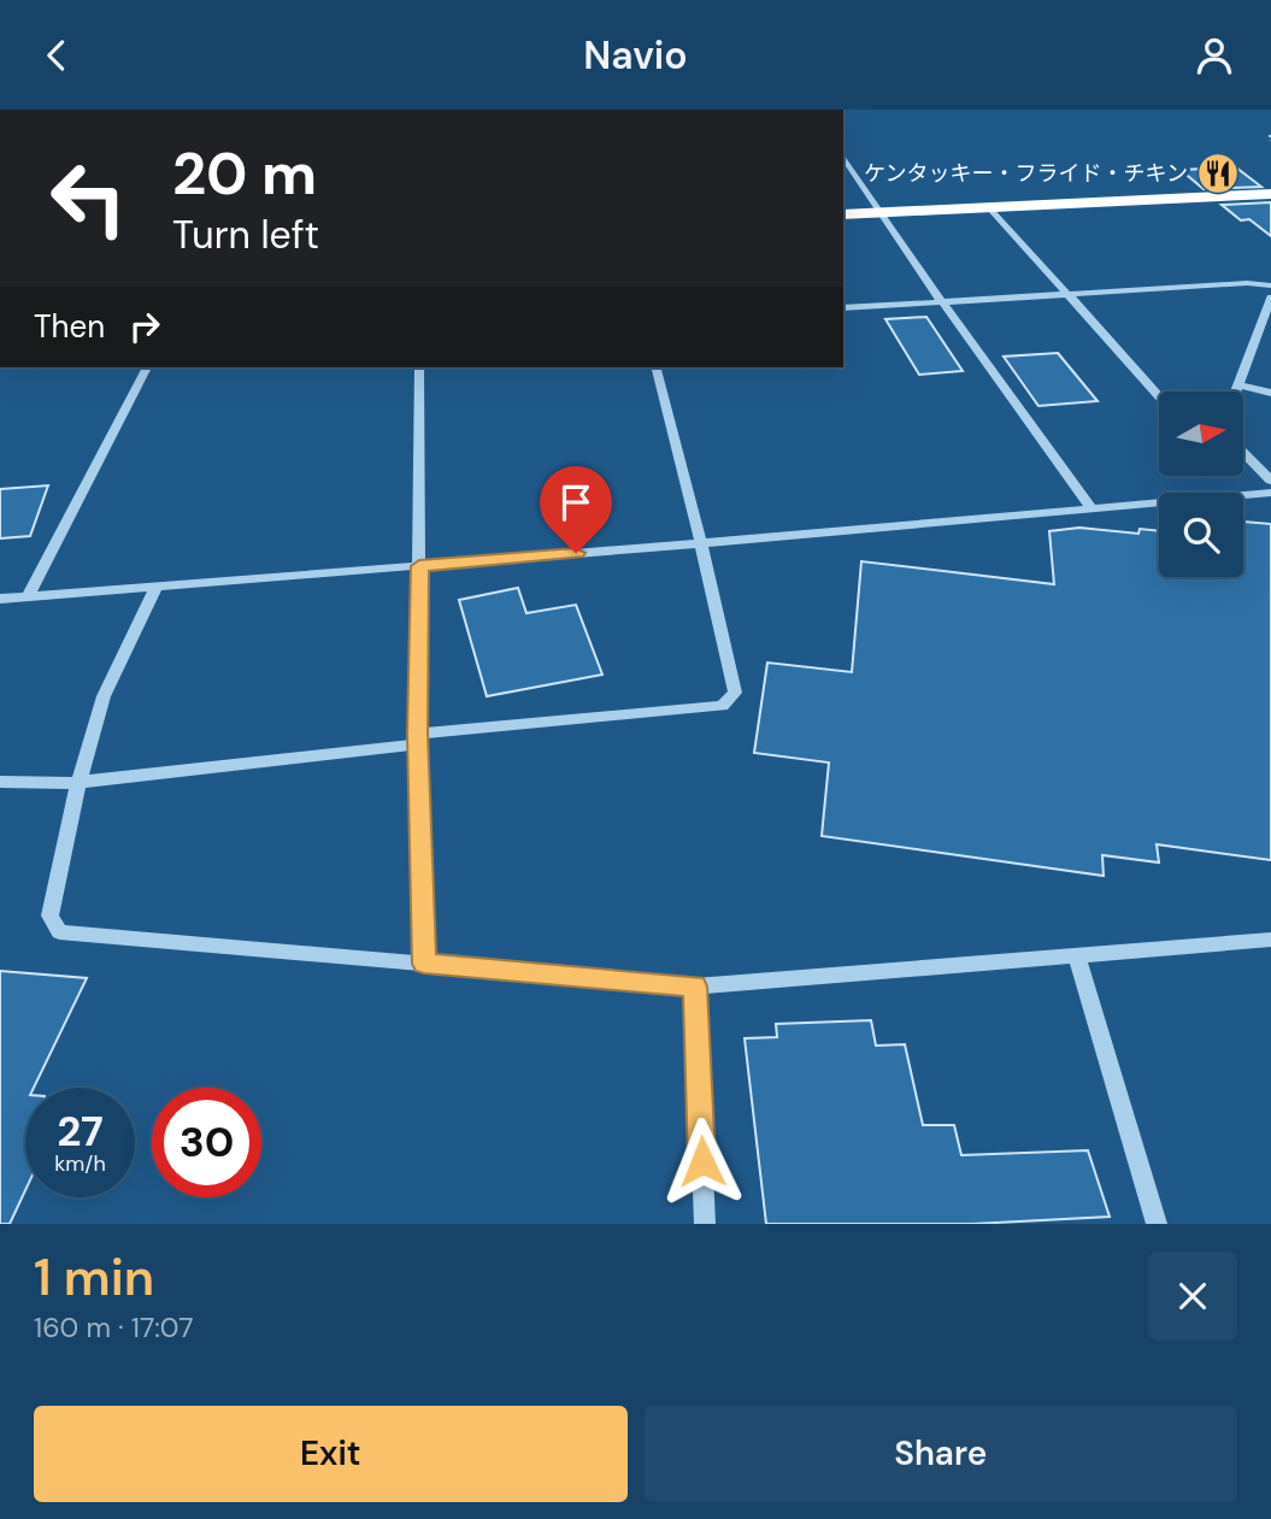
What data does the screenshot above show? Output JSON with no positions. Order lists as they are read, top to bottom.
{
  "places": {
    "restaurant": ["ケンタッキー・フライド・チキン"]
  },
  "north": "right",
  "page": {
    "header": "Navio",
    "turn": ["20 m", "Turn left"],
    "then": "Then",
    "speed": "27 km/h",
    "limit": "30",
    "heading": ["1 min", "160 m · 17:07"],
    "buttons": ["Exit", "Share"]
  }
}
